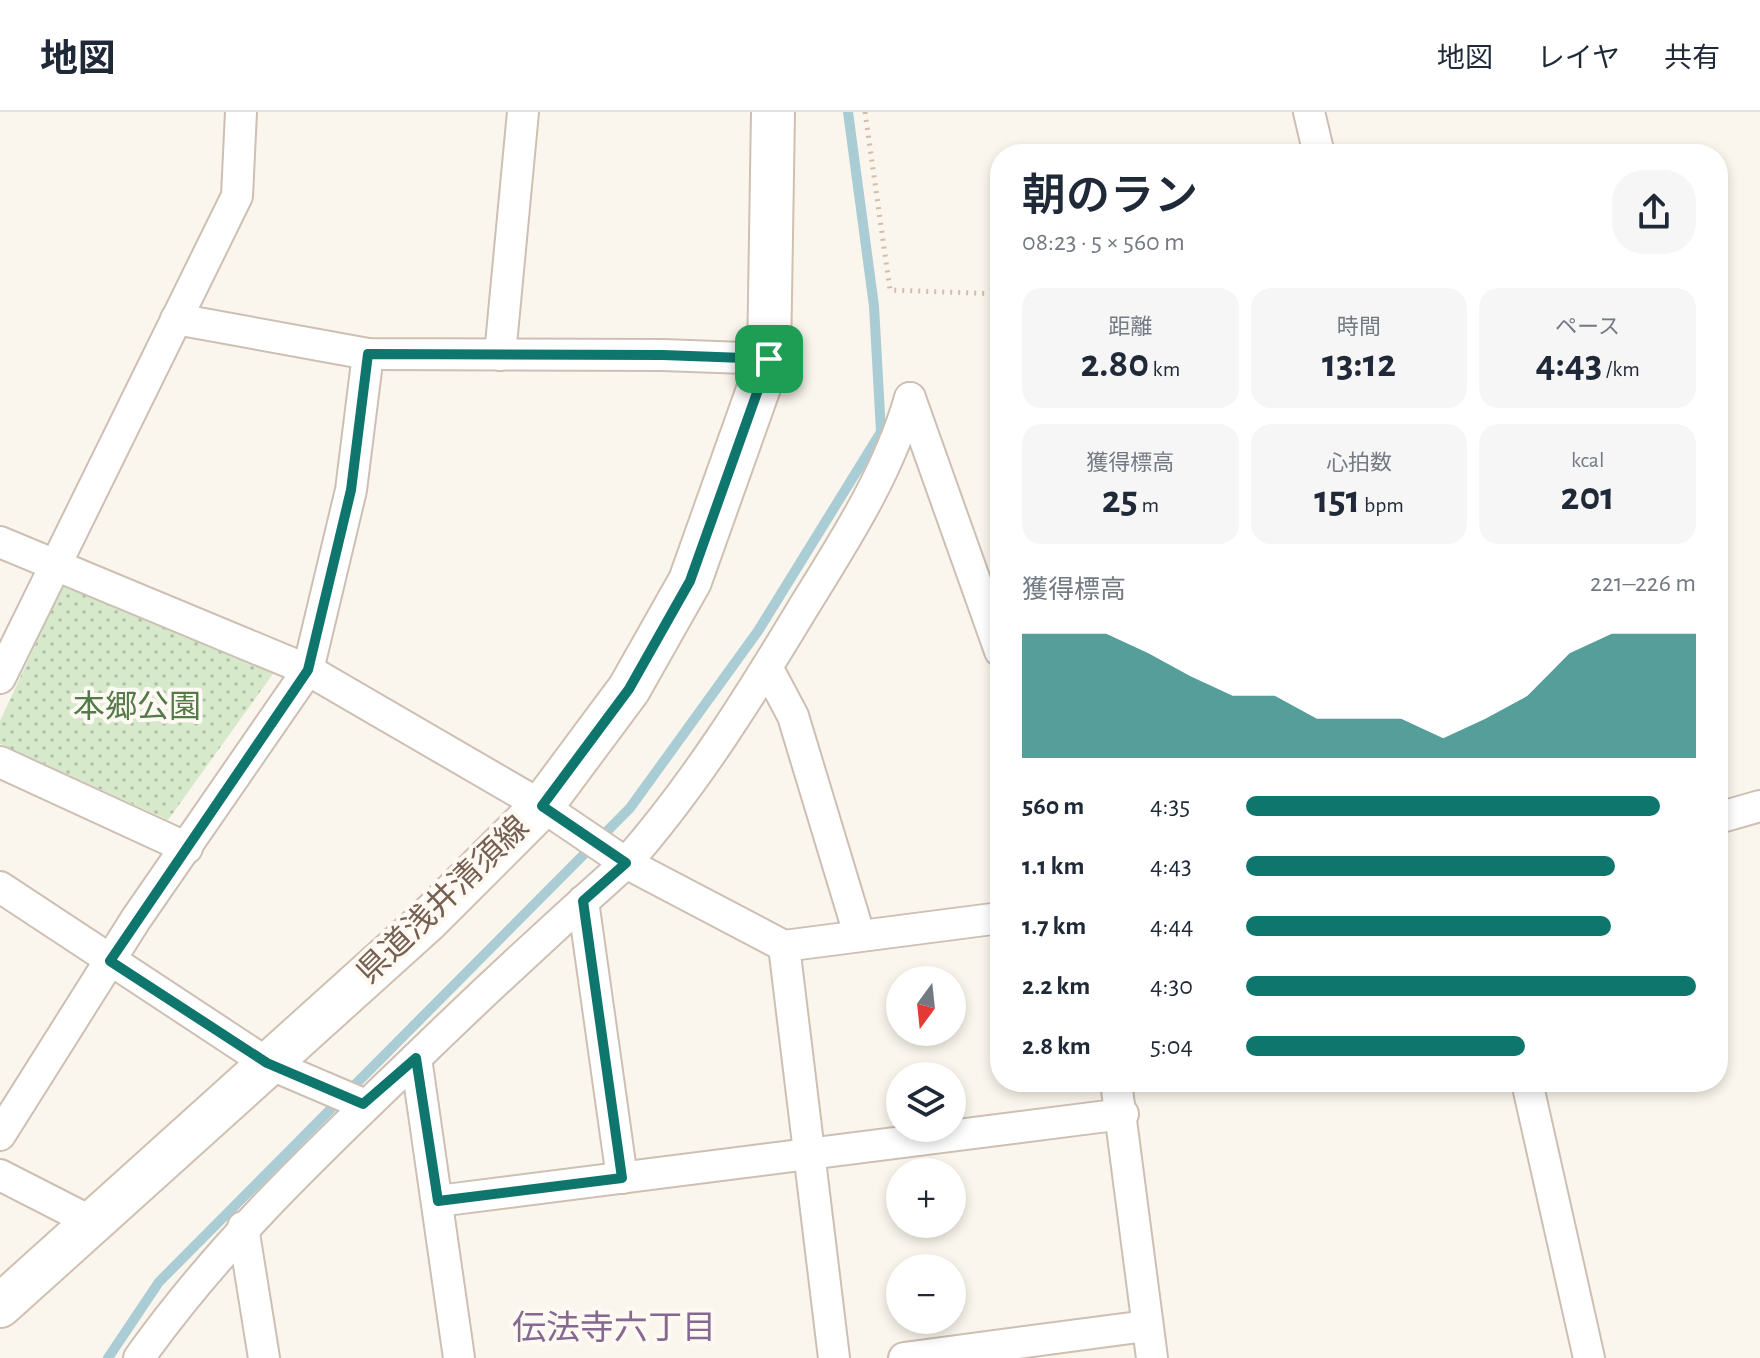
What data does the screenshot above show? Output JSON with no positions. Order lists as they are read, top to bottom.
{
  "streets": {
    "main road": ["県道浅井清須線"]
  },
  "districts": ["伝法寺六丁目"],
  "parks": ["本郷公園"],
  "north": "bottom",
  "page": {
    "header": "地図",
    "nav": ["地図", "レイヤ", "共有"],
    "heading": ["朝のラン", "08:23 · 5 × 560 m"],
    "stats": [
      ["距離", "2.80 km"],
      ["時間", "13:12"],
      ["ペース", "4:43 /km"],
      ["獲得標高", "25 m"],
      ["心拍数", "151 bpm"],
      ["kcal", "201"]
    ],
    "chart": ["獲得標高", "221–226 m"],
    "list": [
      {
        "name": "560 m",
        "note": "4:35"
      },
      {
        "name": "1.1 km",
        "note": "4:43"
      },
      {
        "name": "1.7 km",
        "note": "4:44"
      },
      {
        "name": "2.2 km",
        "note": "4:30"
      },
      {
        "name": "2.8 km",
        "note": "5:04"
      }
    ],
    "map_buttons": ["+", "−"]
  }
}
